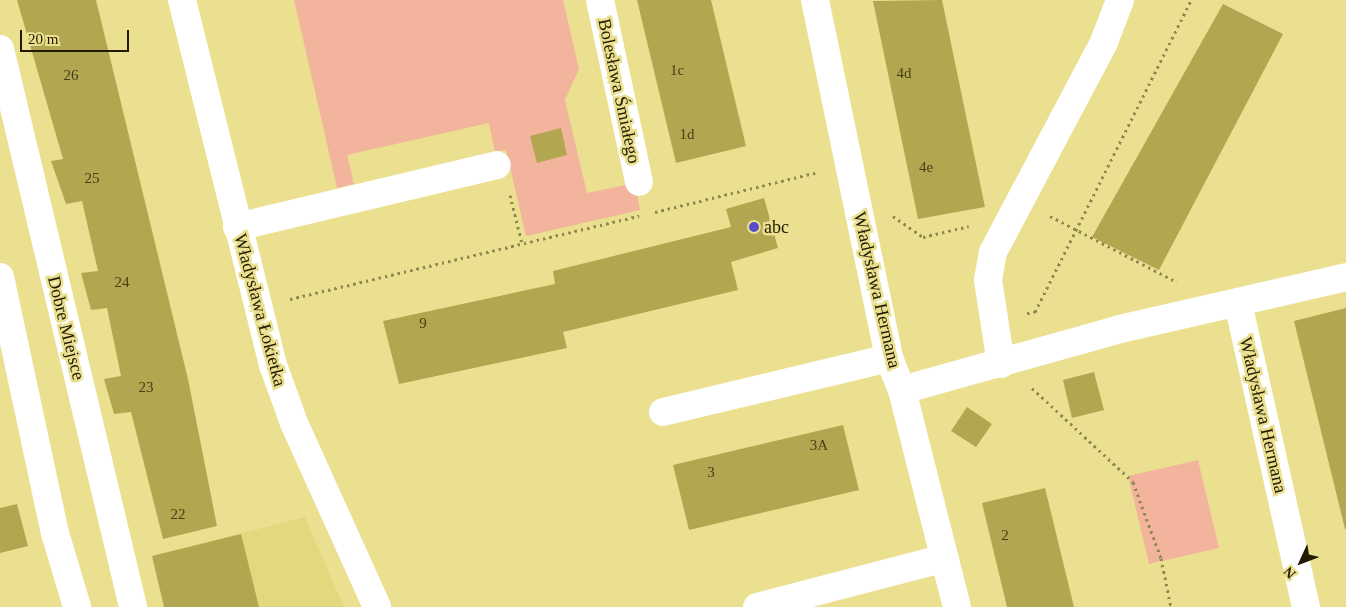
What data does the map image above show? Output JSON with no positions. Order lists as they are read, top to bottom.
{
  "streets": {
    "street": [
      "Bolesława Śmiałego",
      "Władysława Hermana",
      "Władysława Łokietka",
      "Dobre Miejsce"
    ]
  },
  "places": ["abc"],
  "house_numbers": [
    "1c",
    "4d",
    "26",
    "1d",
    "4e",
    "25",
    "24",
    "9",
    "23",
    "3A",
    "3",
    "22",
    "2"
  ],
  "scale_bar": "20 m",
  "north": "bottom left"
}
